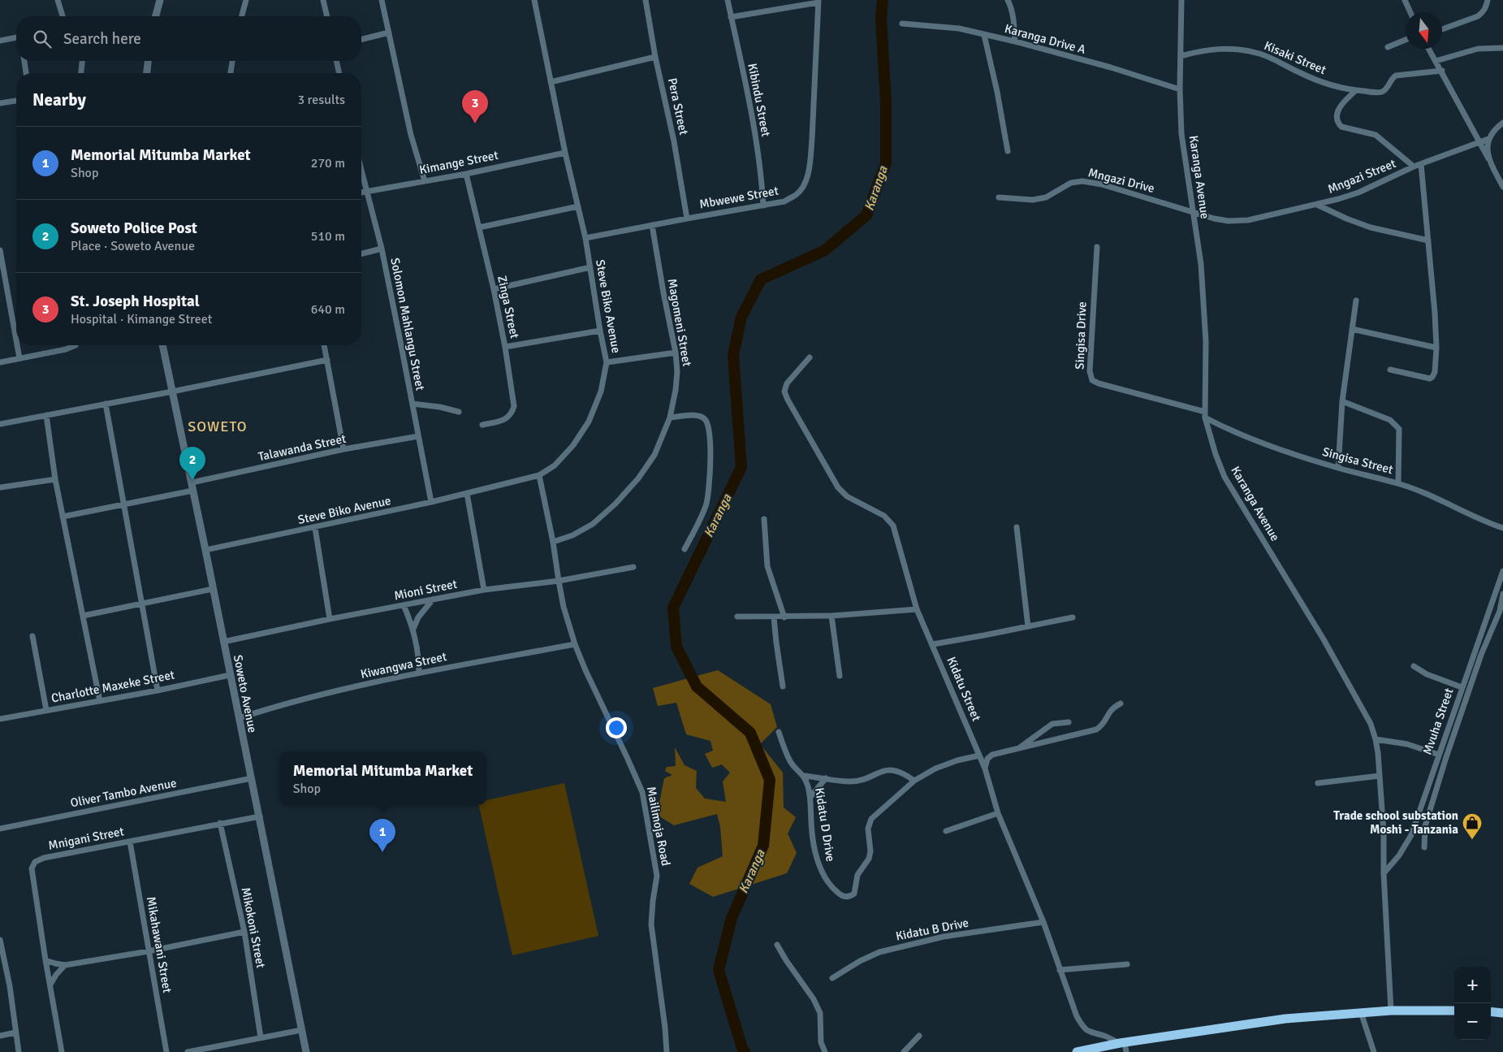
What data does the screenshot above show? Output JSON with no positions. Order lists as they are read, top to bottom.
{
  "streets": {
    "street": [
      "Karanga Drive A",
      "Kisaki Street",
      "Kibindu Street",
      "Pera Street",
      "Kimange Street",
      "Mngazi Street",
      "Karanga Avenue",
      "Mngazi Drive",
      "Mbwewe Street",
      "Steve Biko Avenue",
      "Zinga Street",
      "Magomeni Street",
      "Solomon Mahlangu Street",
      "Singisa Drive",
      "Talawanda Street",
      "Singisa Street",
      "Mioni Street",
      "Kiwangwa Street",
      "Charlotte Maxeke Street",
      "Kidatu Street",
      "Soweto Avenue",
      "Mvuha Street",
      "Oliver Tambo Avenue",
      "Kidatu D Drive",
      "Mailimoja Road",
      "Mnigani Street",
      "Mikokoni Street",
      "Kidatu B Drive",
      "Mikahawani Street"
    ]
  },
  "crossings": [
    ["Karanga Drive A", "Karanga Avenue"],
    ["Kisaki Street", "Karanga Avenue"],
    ["Kibindu Street", "Mbwewe Street"],
    ["Pera Street", "Mbwewe Street"],
    ["Kimange Street", "Steve Biko Avenue"],
    ["Kimange Street", "Zinga Street"],
    ["Kimange Street", "Solomon Mahlangu Street"],
    ["Mngazi Street", "Karanga Avenue"],
    ["Mngazi Street", "Mngazi Drive"],
    ["Karanga Avenue", "Mngazi Drive"],
    ["Karanga Avenue", "Singisa Drive"],
    ["Karanga Avenue", "Singisa Street"],
    ["Karanga Avenue", "Mvuha Street"],
    ["Mbwewe Street", "Steve Biko Avenue"],
    ["Mbwewe Street", "Magomeni Street"],
    ["Steve Biko Avenue", "Solomon Mahlangu Street"],
    ["Steve Biko Avenue", "Soweto Avenue"],
    ["Steve Biko Avenue", "Mailimoja Road"],
    ["Magomeni Street", "Mailimoja Road"],
    ["Solomon Mahlangu Street", "Talawanda Street"],
    ["Singisa Drive", "Singisa Street"],
    ["Talawanda Street", "Soweto Avenue"],
    ["Mioni Street", "Soweto Avenue"],
    ["Mioni Street", "Mailimoja Road"],
    ["Kiwangwa Street", "Soweto Avenue"],
    ["Kiwangwa Street", "Mailimoja Road"],
    ["Charlotte Maxeke Street", "Soweto Avenue"],
    ["Kidatu Street", "Kidatu D Drive"],
    ["Kidatu Street", "Kidatu B Drive"],
    ["Soweto Avenue", "Oliver Tambo Avenue"],
    ["Soweto Avenue", "Mnigani Street"],
    ["Mnigani Street", "Mikokoni Street"],
    ["Mnigani Street", "Mikahawani Street"]
  ],
  "districts": ["SOWETO"],
  "water": ["Karanga"],
  "places": {
    "shop": ["Trade school substation Moshi - Tanzania"]
  },
  "north": "bottom",
  "page": {
    "search": "Search here",
    "heading": ["Nearby", "3 results"],
    "pins": ["3", "2", "1"],
    "list": [
      {
        "mark": "1",
        "name": "Memorial Mitumba Market",
        "note": "Shop",
        "value": "270 m"
      },
      {
        "mark": "2",
        "name": "Soweto Police Post",
        "note": "Place · Soweto Avenue",
        "value": "510 m"
      },
      {
        "mark": "3",
        "name": "St. Joseph Hospital",
        "note": "Hospital · Kimange Street",
        "value": "640 m"
      }
    ],
    "popup": ["Memorial Mitumba Market", "Shop"],
    "map_buttons": ["+", "−"]
  }
}
